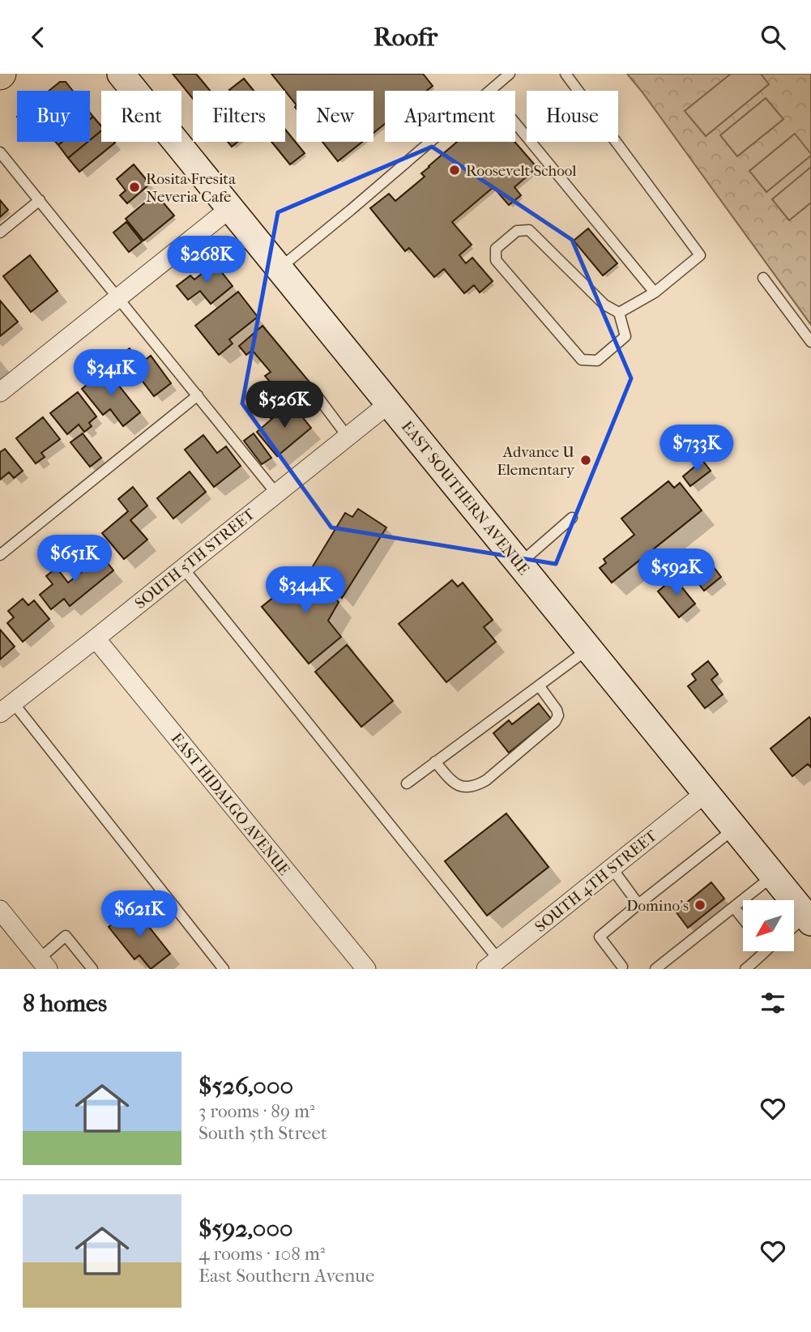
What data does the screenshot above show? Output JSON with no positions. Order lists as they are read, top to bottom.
{
  "streets": {
    "main road": ["EAST SOUTHERN AVENUE"],
    "street": ["SOUTH 5TH STREET", "EAST HIDALGO AVENUE", "SOUTH 4TH STREET"]
  },
  "crossings": [
    ["EAST SOUTHERN AVENUE", "SOUTH 5TH STREET"],
    ["EAST SOUTHERN AVENUE", "SOUTH 4TH STREET"],
    ["SOUTH 5TH STREET", "EAST HIDALGO AVENUE"]
  ],
  "places": [
    "Roosevelt School",
    "Rosita Fresita Neveria Cafe",
    "Advance U Elementary",
    "Domino's"
  ],
  "north": "bottom left",
  "page": {
    "header": "Roofr",
    "chip": [
      "Buy",
      "Rent",
      "Filters",
      "New",
      "Apartment",
      "House"
    ],
    "price": [
      "$268K",
      "$341K",
      "$526K",
      "$733K",
      "$651K",
      "$592K",
      "$344K",
      "$621K"
    ],
    "heading": "8 homes",
    "list": [
      {
        "name": "$526,000",
        "note": "3 rooms · 89 m² · South 5th Street"
      },
      {
        "name": "$592,000",
        "note": "4 rooms · 108 m² · East Southern Avenue"
      }
    ]
  }
}
